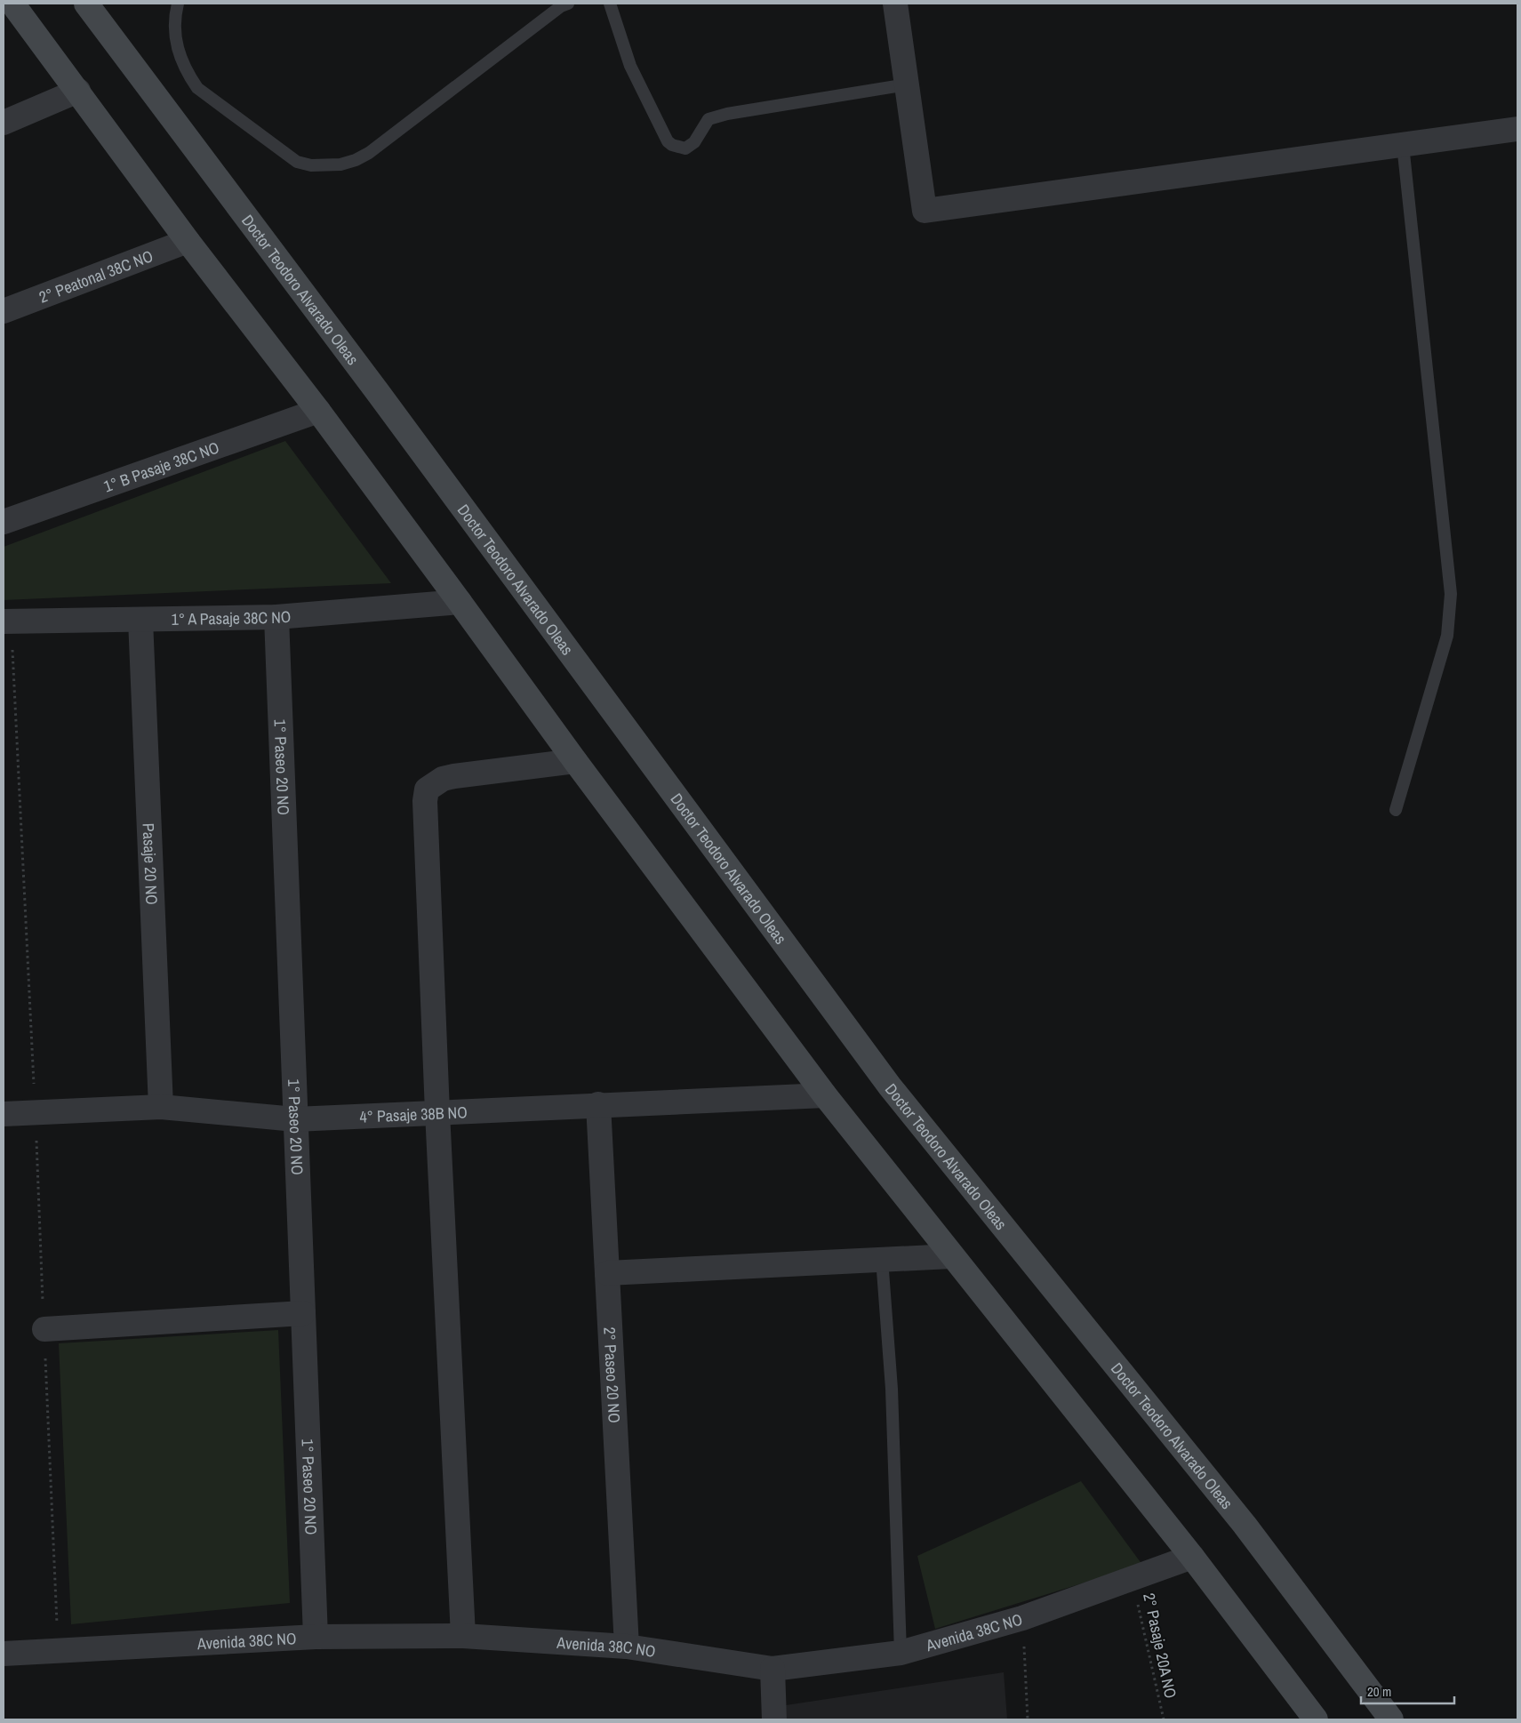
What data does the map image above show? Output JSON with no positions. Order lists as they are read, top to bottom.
{
  "streets": {
    "main road": ["Doctor Teodoro Alvarado Oleas"],
    "street": [
      "2° Peatonal 38C NO",
      "1° B Pasaje 38C NO",
      "1° A Pasaje 38C NO",
      "1° Paseo 20 NO",
      "Pasaje 20 NO",
      "4° Pasaje 38B NO",
      "2° Paseo 20 NO",
      "Avenida 38C NO"
    ],
    "path": ["2° Pasaje 20A NO"]
  },
  "crossings": [
    ["1° A Pasaje 38C NO", "1° Paseo 20 NO"],
    ["1° A Pasaje 38C NO", "Pasaje 20 NO"],
    ["1° Paseo 20 NO", "4° Pasaje 38B NO"],
    ["1° Paseo 20 NO", "Avenida 38C NO"],
    ["Pasaje 20 NO", "4° Pasaje 38B NO"],
    ["4° Pasaje 38B NO", "2° Paseo 20 NO"],
    ["2° Paseo 20 NO", "Avenida 38C NO"],
    ["Avenida 38C NO", "2° Pasaje 20A NO"]
  ],
  "scale_bar": "20 m"
}
